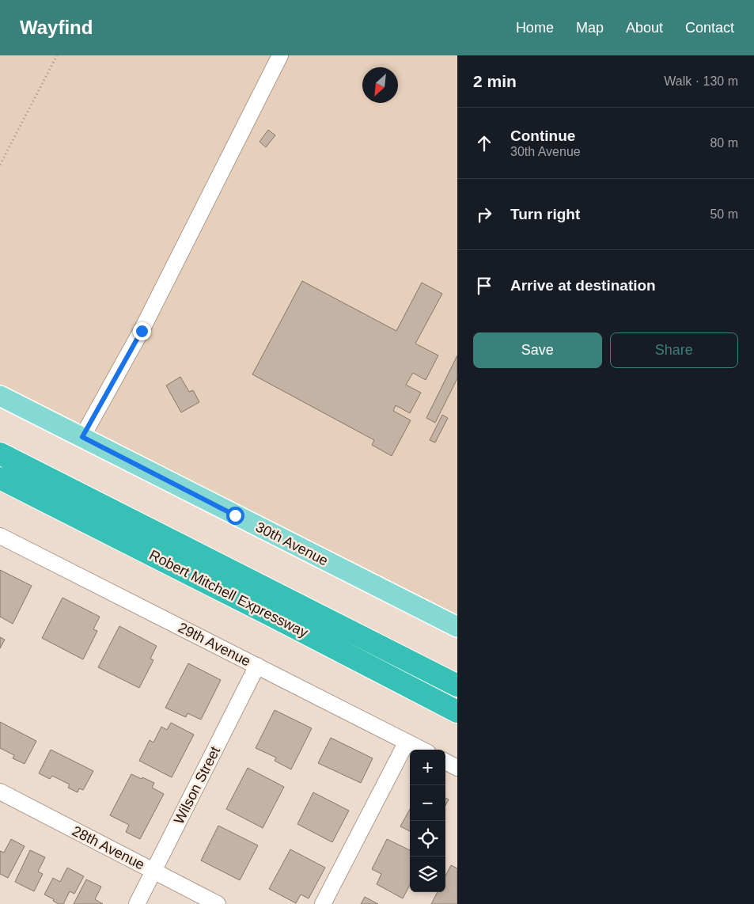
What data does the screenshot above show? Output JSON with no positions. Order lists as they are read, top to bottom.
{
  "streets": {
    "highway": ["Robert Mitchell Expressway"],
    "main road": ["30th Avenue"],
    "street": ["29th Avenue", "Wilson Street", "28th Avenue"]
  },
  "crossings": [
    ["29th Avenue", "Wilson Street"],
    ["Wilson Street", "28th Avenue"]
  ],
  "north": "bottom left",
  "page": {
    "header": "Wayfind",
    "nav": [
      "Home",
      "Map",
      "About",
      "Contact"
    ],
    "heading": ["2 min", "Walk · 130 m"],
    "list": [
      ["Continue", "30th Avenue", "80 m"],
      ["Turn right", "50 m"],
      "Arrive at destination"
    ],
    "buttons": ["Save", "Share"],
    "map_buttons": ["+", "−"]
  }
}
